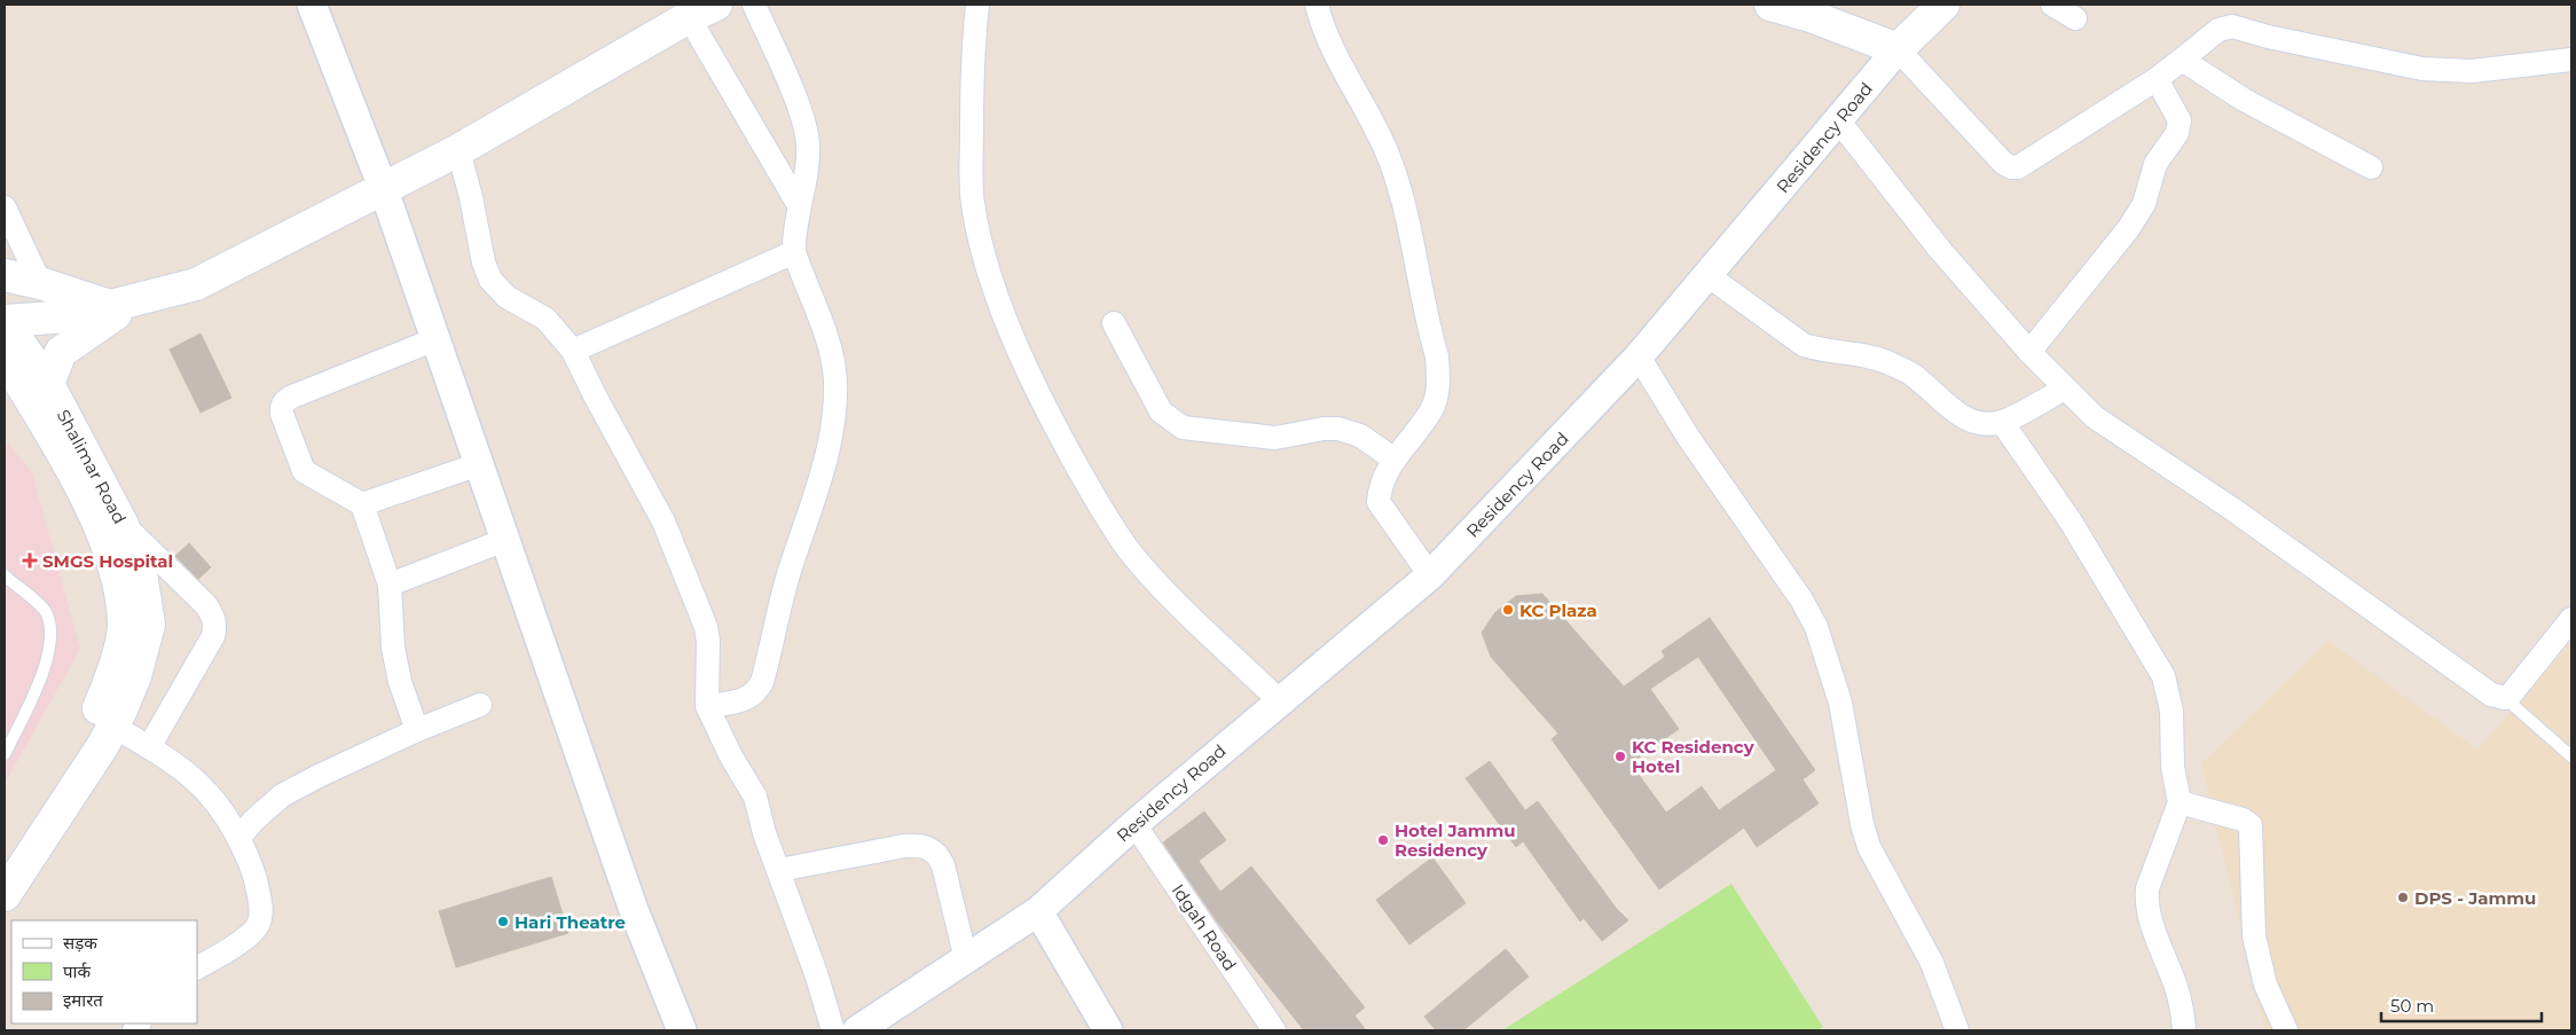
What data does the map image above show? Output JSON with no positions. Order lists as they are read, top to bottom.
{
  "streets": {
    "main road": ["Residency Road", "Shalimar Road"],
    "street": ["Idgah Road"]
  },
  "crossings": [
    ["Residency Road", "Idgah Road"]
  ],
  "places": {
    "health": ["SMGS Hospital"],
    "other": [
      "KC Plaza",
      "KC Residency Hotel",
      "Hotel Jammu Residency",
      "DPS - Jammu",
      "Hari Theatre"
    ]
  },
  "legend": ["सड़क", "पार्क", "इमारत"],
  "scale_bar": "50 m"
}
